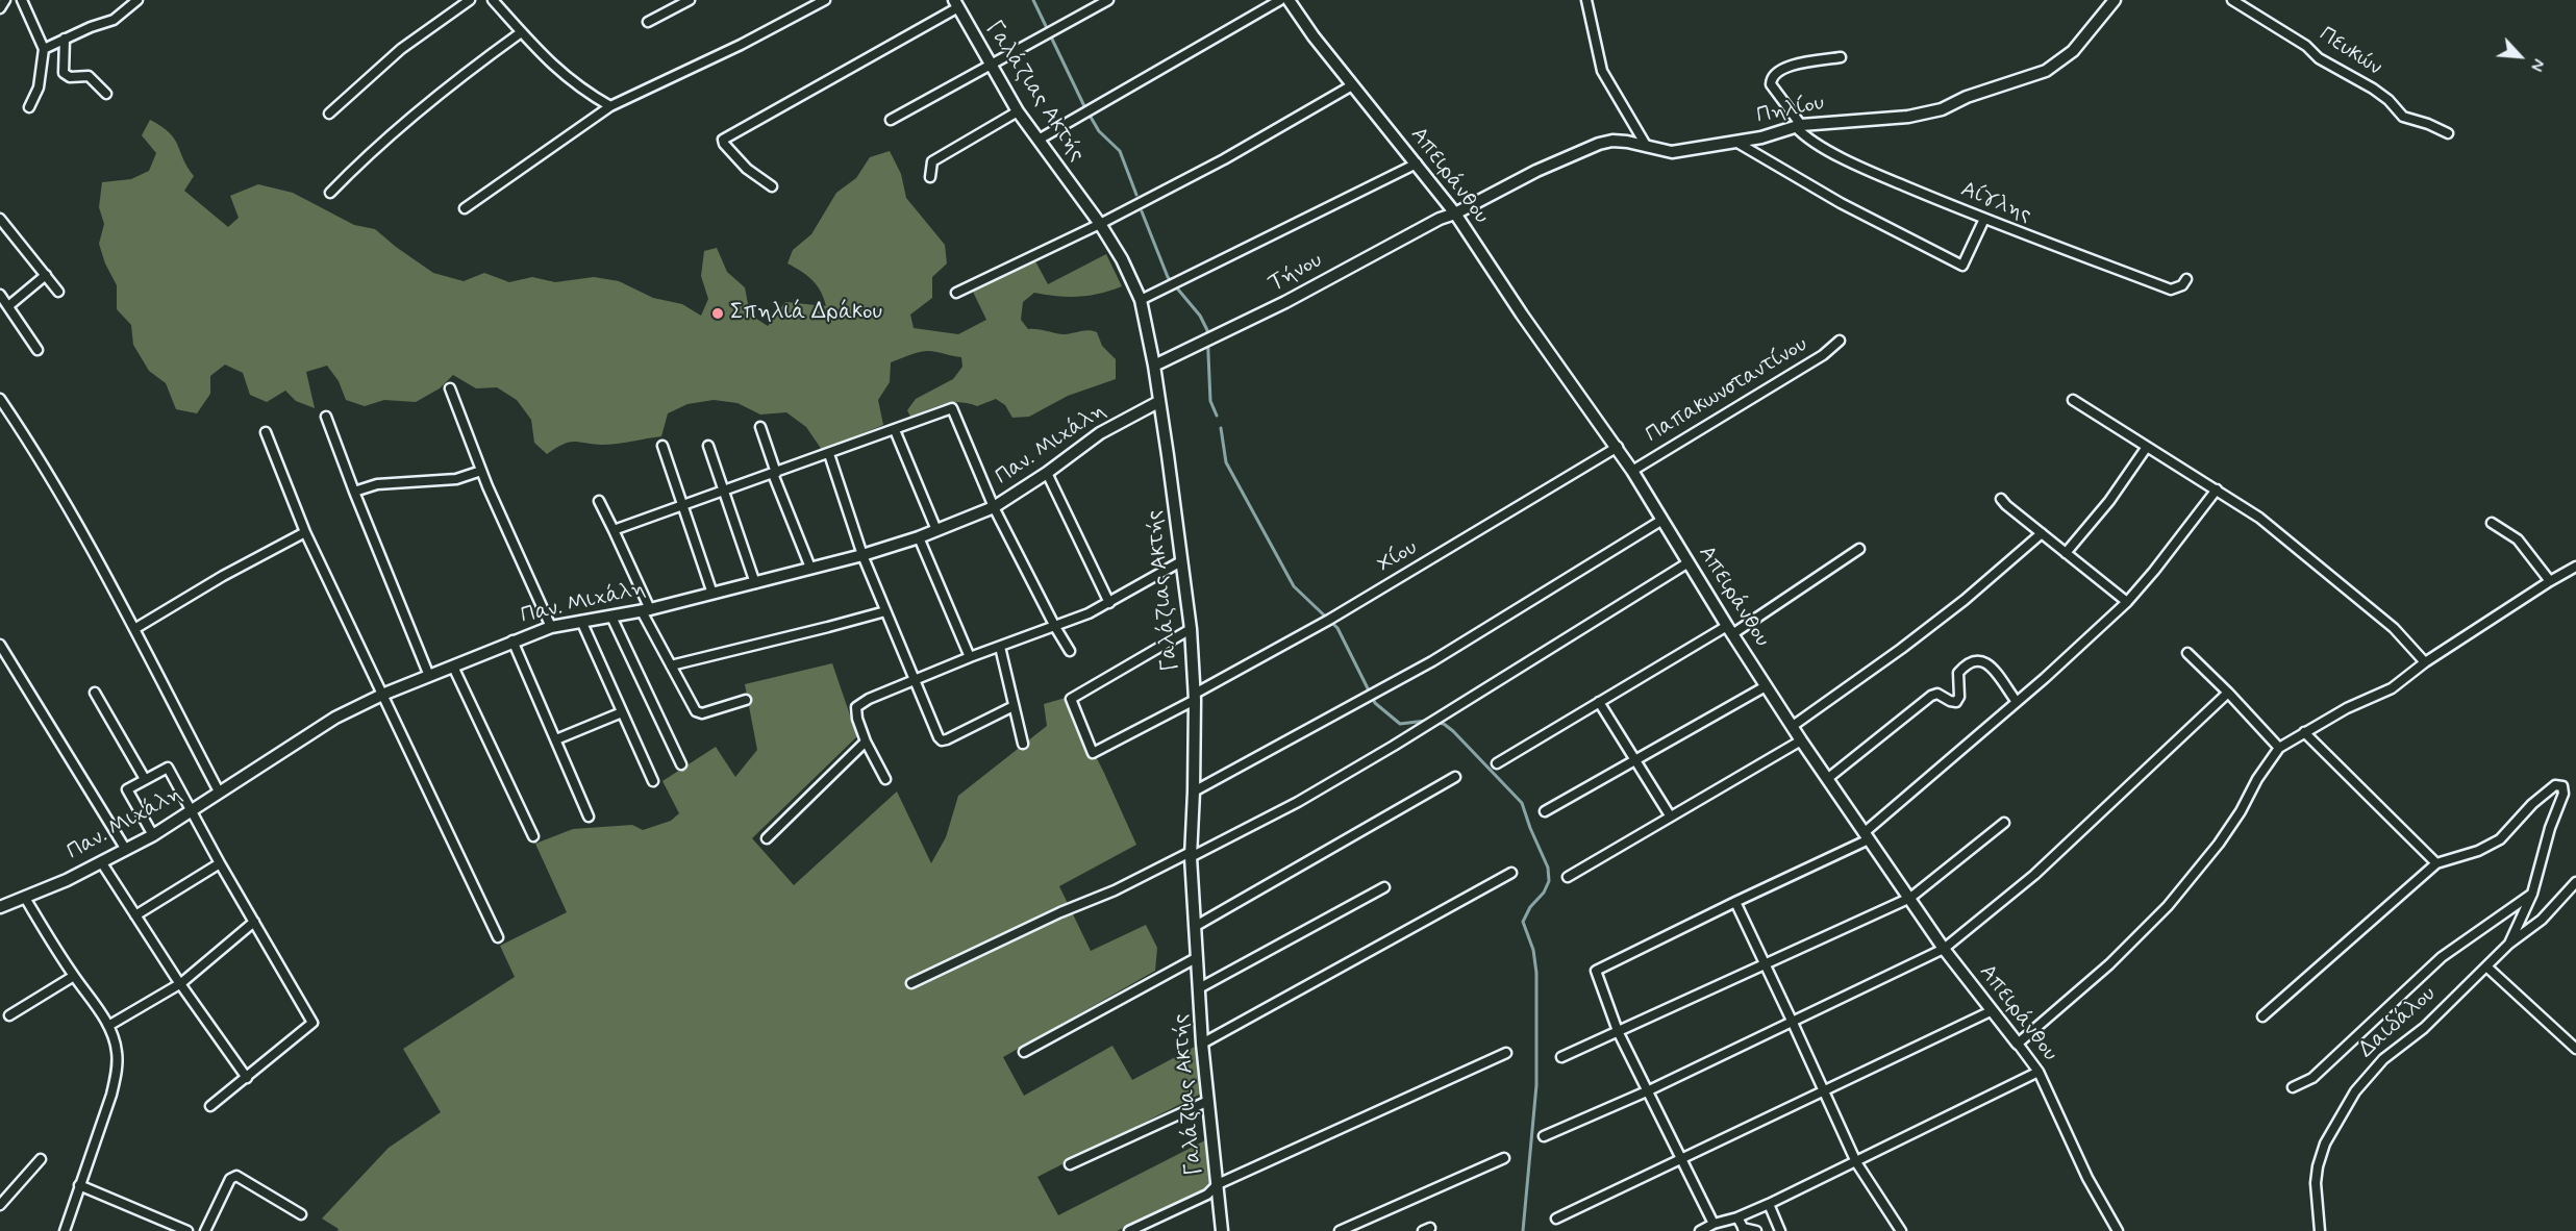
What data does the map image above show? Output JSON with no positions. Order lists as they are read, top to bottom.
{
  "streets": {
    "street": [
      "Πευκών",
      "Γαλάζιας Ακτής",
      "Πηλίου",
      "Απειράνθου",
      "Αίγλης",
      "Τήνου",
      "Παπακωνσταντίνου",
      "Παν. Μιχάλη",
      "Χίου",
      "Δαιδάλου"
    ]
  },
  "crossings": [
    ["Γαλάζιας Ακτής", "Τήνου"],
    ["Γαλάζιας Ακτής", "Παν. Μιχάλη"],
    ["Γαλάζιας Ακτής", "Χίου"],
    ["Πηλίου", "Απειράνθου"],
    ["Πηλίου", "Αίγλης"],
    ["Πηλίου", "Τήνου"],
    ["Απειράνθου", "Τήνου"],
    ["Απειράνθου", "Παπακωνσταντίνου"],
    ["Απειράνθου", "Χίου"]
  ],
  "places": ["Σπηλιά Δράκου"],
  "north": "bottom right"
}
